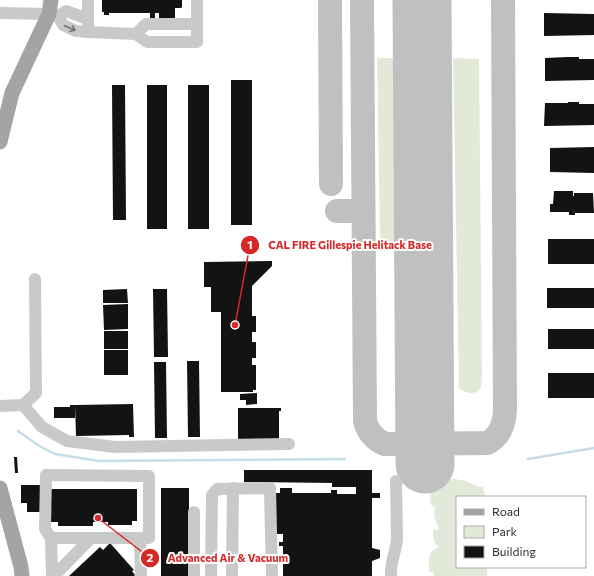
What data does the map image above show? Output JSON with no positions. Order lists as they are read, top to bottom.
{
  "places": ["CAL FIRE Gillespie Helitack Base", "Advanced Air & Vacuum"],
  "legend": ["Road", "Park", "Building"]
}
